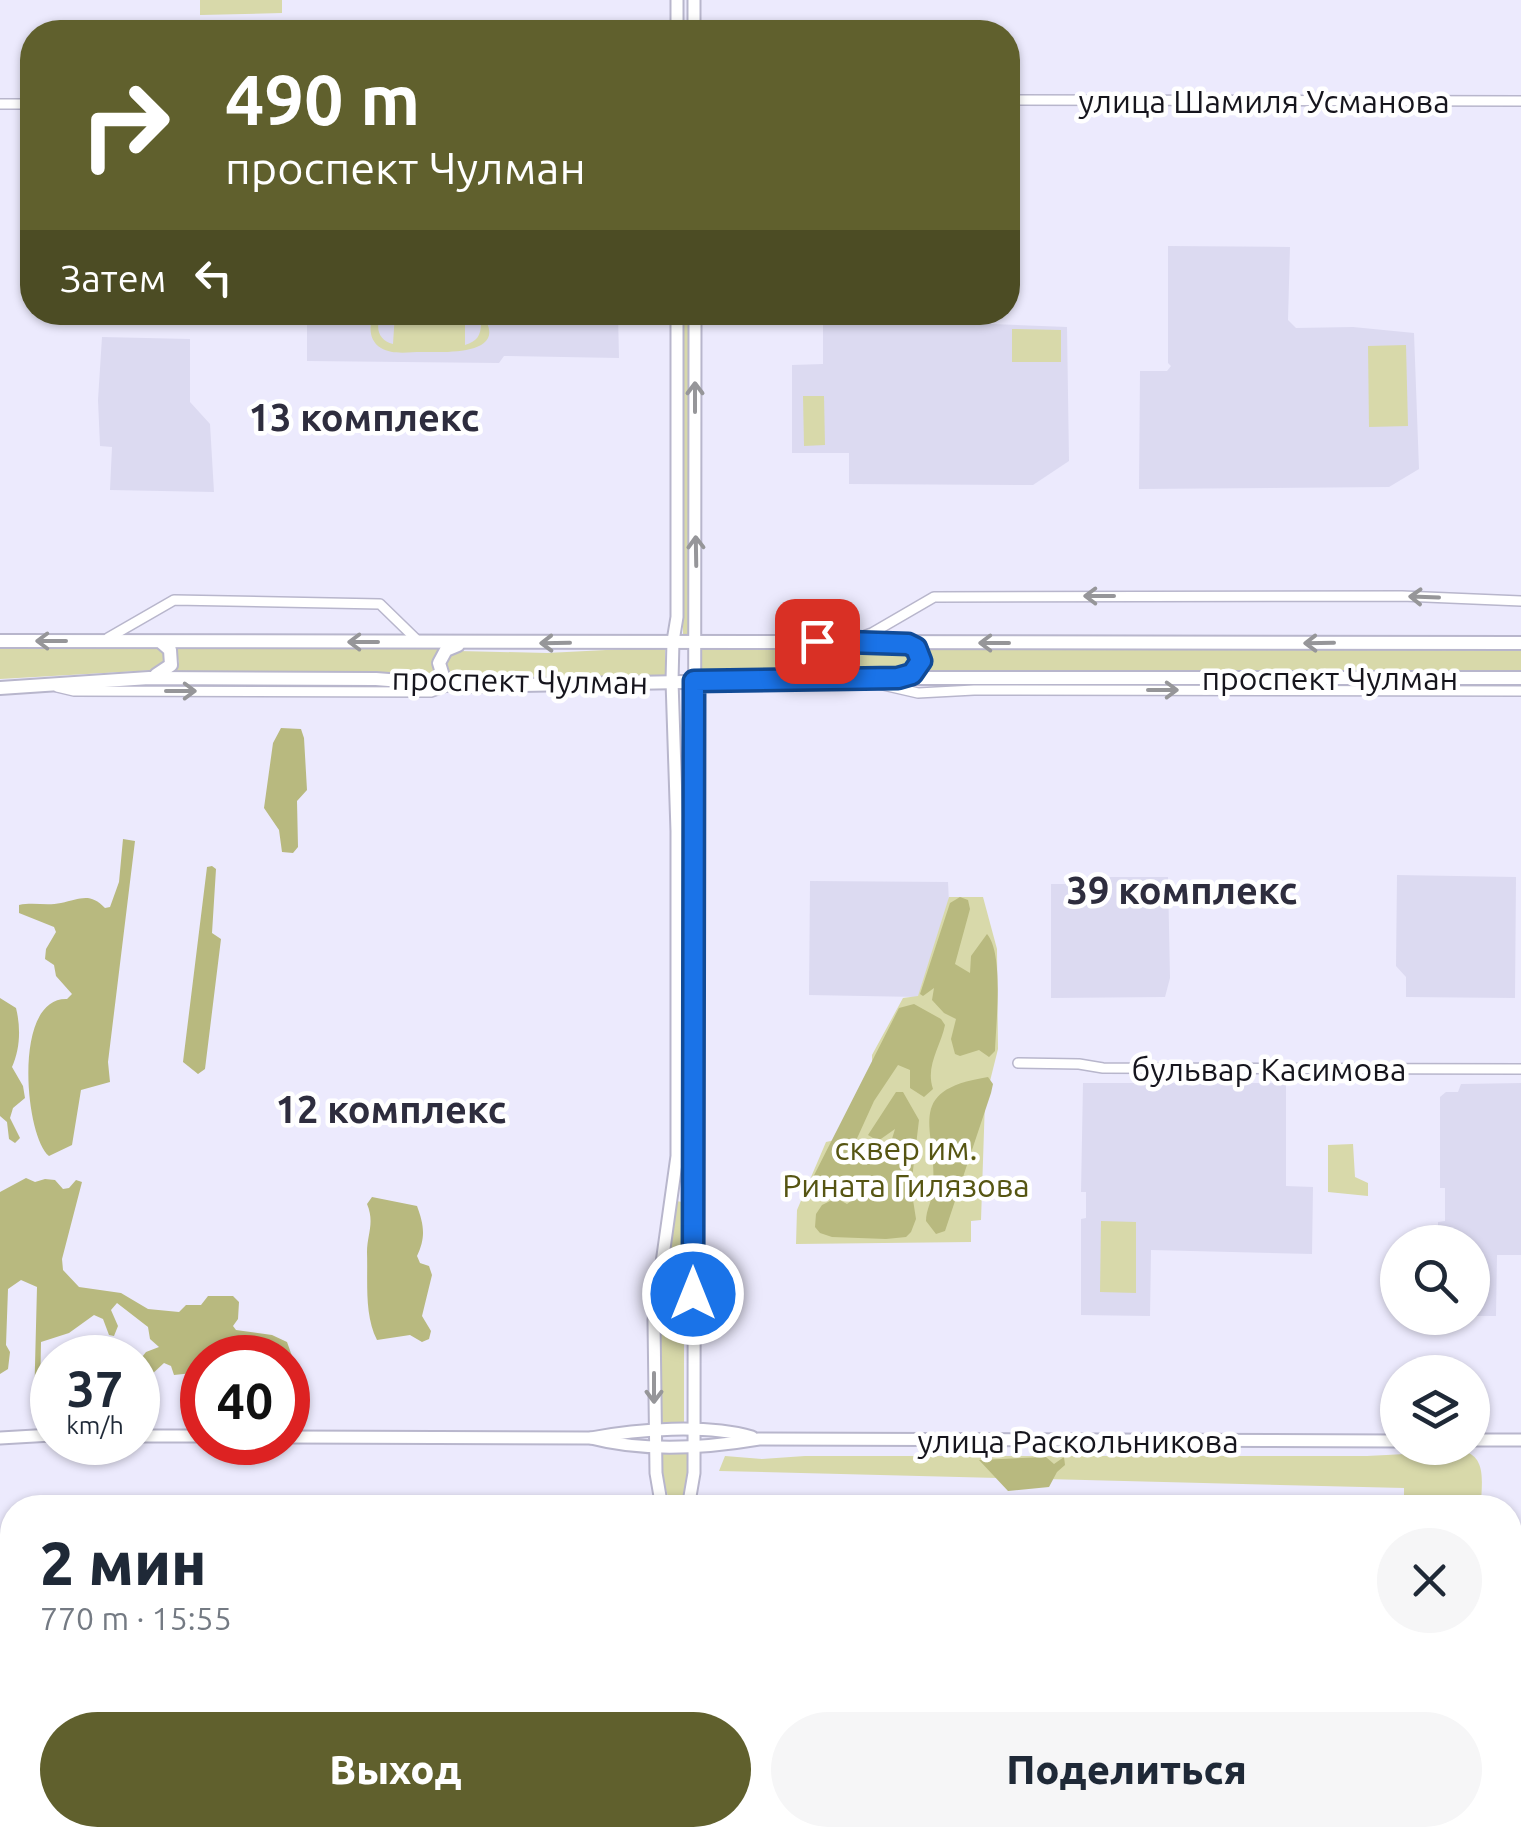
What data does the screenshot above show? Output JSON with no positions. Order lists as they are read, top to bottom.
{
  "streets": {
    "main road": ["проспект Чулман"],
    "street": ["улица Шамиля Усманова", "бульвар Касимова", "улица Раскольникова"]
  },
  "districts": ["13 комплекс", "39 комплекс", "12 комплекс"],
  "parks": ["сквер им. Рината Гилязова"],
  "page": {
    "turn": ["490 m", "проспект Чулман"],
    "then": "Затем",
    "speed": "37 km/h",
    "limit": "40",
    "heading": ["2 мин", "770 m · 15:55"],
    "buttons": ["Выход", "Поделиться"]
  }
}
